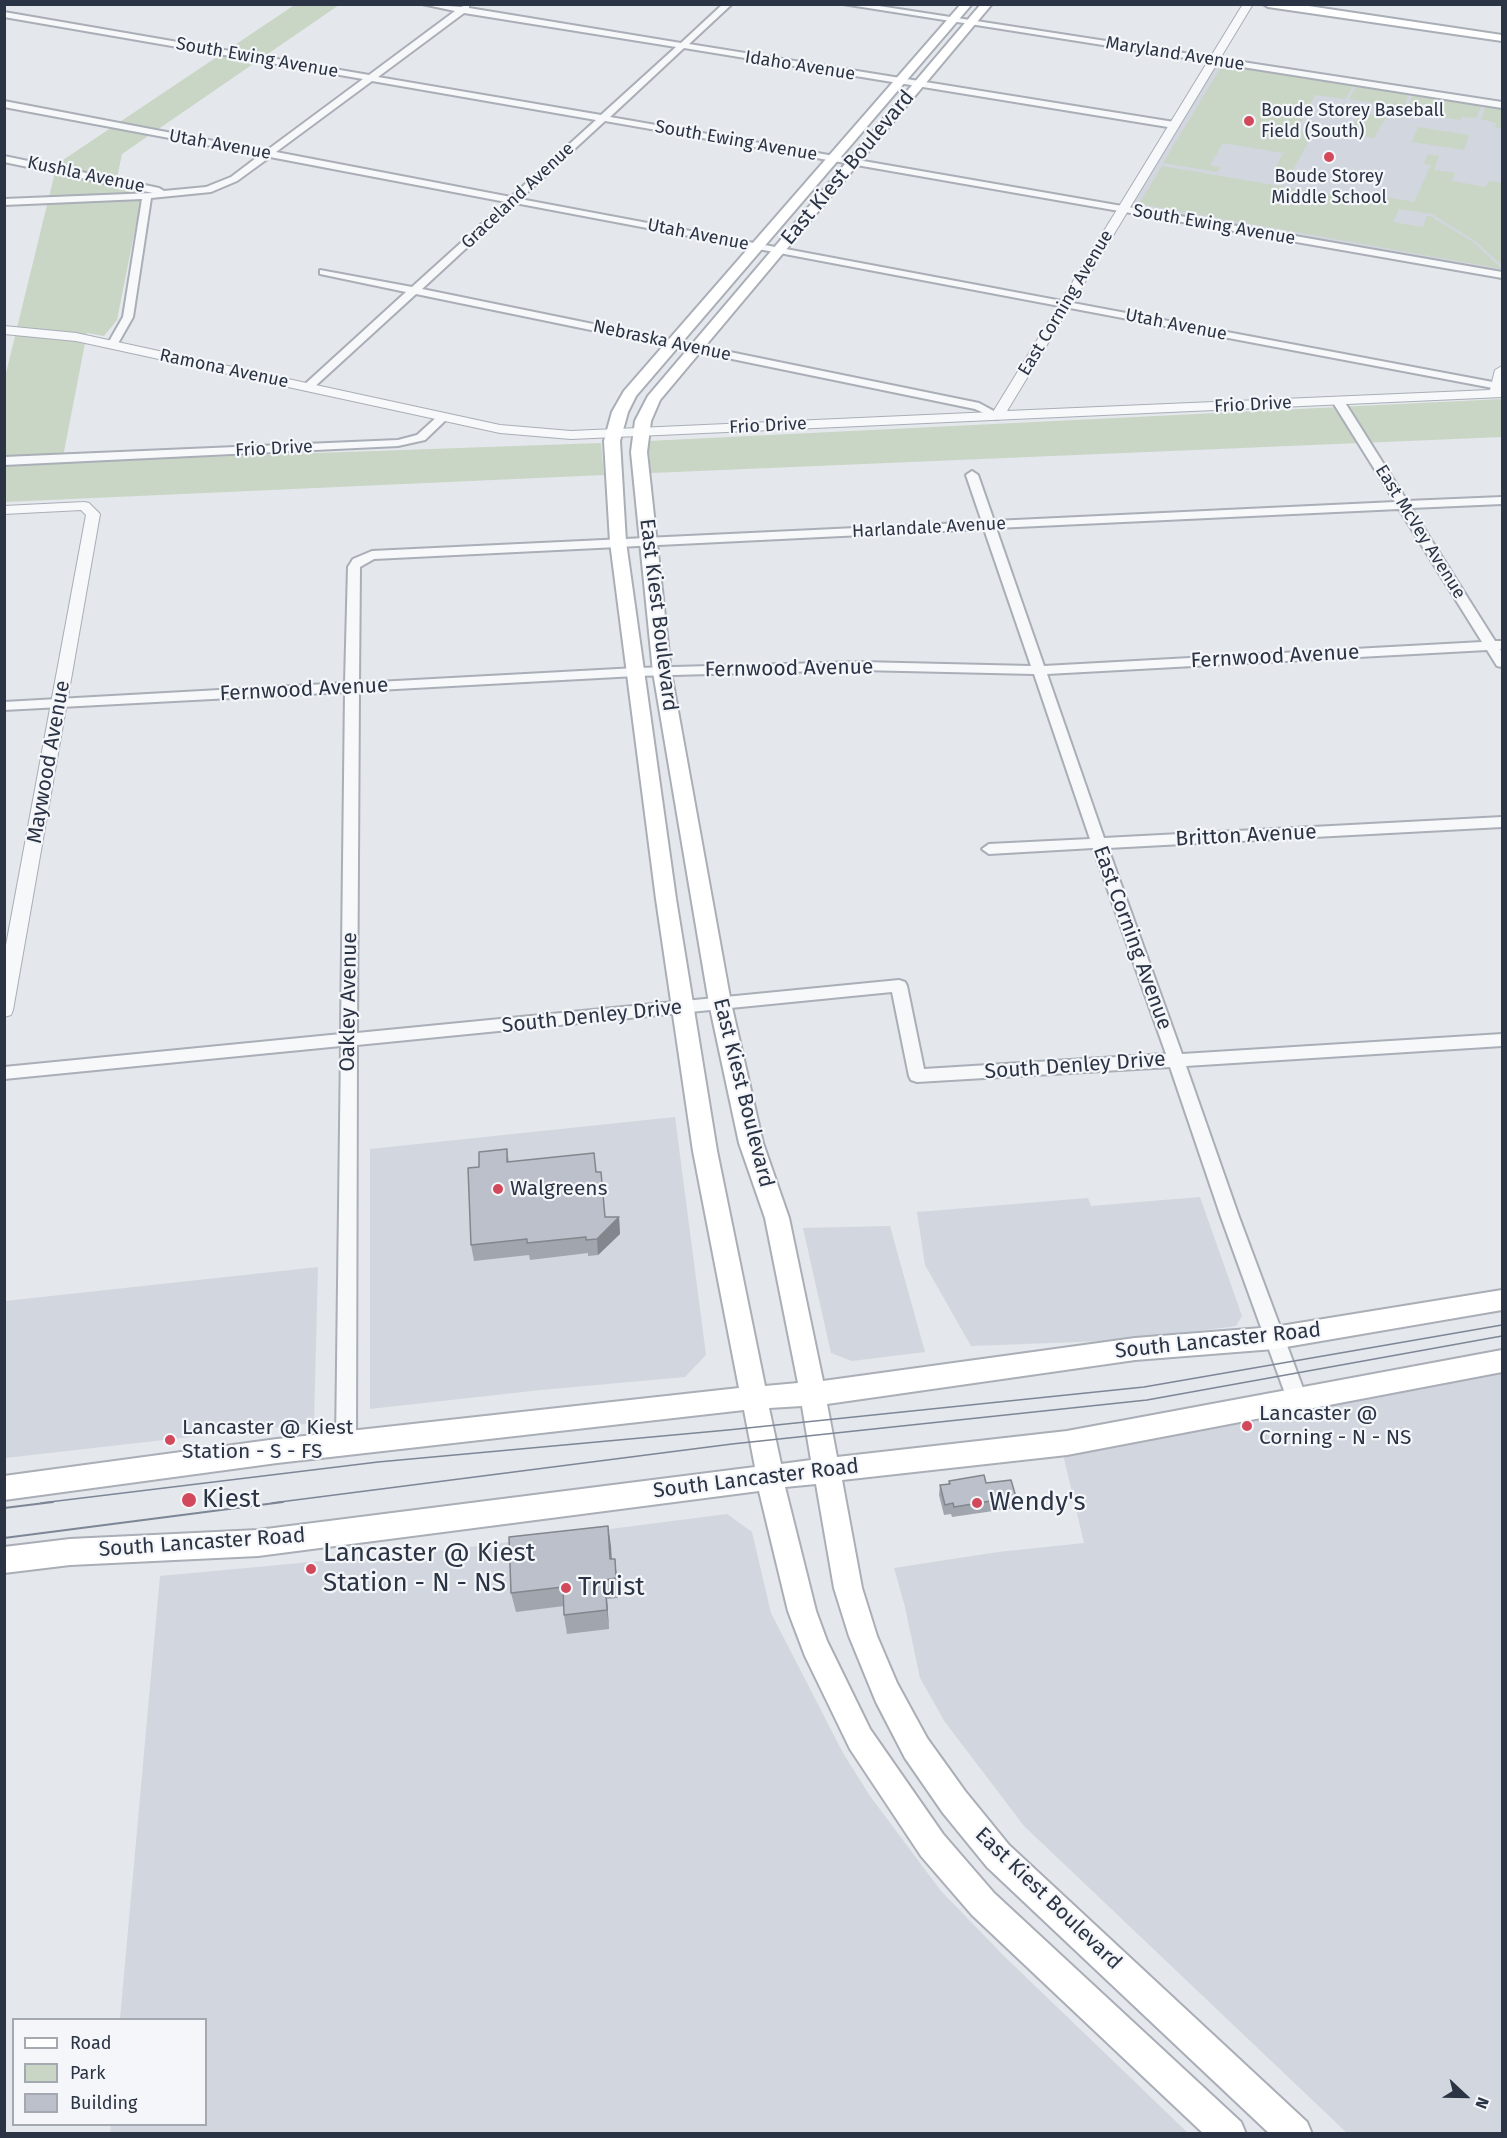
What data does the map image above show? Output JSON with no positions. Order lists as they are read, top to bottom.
{
  "streets": {
    "main road": ["East Kiest Boulevard", "South Lancaster Road"],
    "street": [
      "Maryland Avenue",
      "South Ewing Avenue",
      "Idaho Avenue",
      "Utah Avenue",
      "Kushla Avenue",
      "Graceland Avenue",
      "East Corning Avenue",
      "Nebraska Avenue",
      "Ramona Avenue",
      "Frio Drive",
      "Harlandale Avenue",
      "East McVey Avenue",
      "Fernwood Avenue",
      "Maywood Avenue",
      "Britton Avenue",
      "Oakley Avenue",
      "South Denley Drive"
    ]
  },
  "crossings": [
    ["Maryland Avenue", "East Kiest Boulevard"],
    ["Maryland Avenue", "East Corning Avenue"],
    ["South Ewing Avenue", "East Kiest Boulevard"],
    ["South Ewing Avenue", "Graceland Avenue"],
    ["South Ewing Avenue", "East Corning Avenue"],
    ["Idaho Avenue", "East Kiest Boulevard"],
    ["Idaho Avenue", "Graceland Avenue"],
    ["Idaho Avenue", "East Corning Avenue"],
    ["Utah Avenue", "East Kiest Boulevard"],
    ["Utah Avenue", "Graceland Avenue"],
    ["Utah Avenue", "East Corning Avenue"],
    ["Utah Avenue", "Frio Drive"],
    ["East Kiest Boulevard", "Nebraska Avenue"],
    ["East Kiest Boulevard", "Frio Drive"],
    ["East Kiest Boulevard", "Harlandale Avenue"],
    ["East Kiest Boulevard", "Fernwood Avenue"],
    ["East Kiest Boulevard", "South Denley Drive"],
    ["East Kiest Boulevard", "South Lancaster Road"],
    ["Graceland Avenue", "Nebraska Avenue"],
    ["Graceland Avenue", "Ramona Avenue"],
    ["East Corning Avenue", "Nebraska Avenue"],
    ["East Corning Avenue", "Frio Drive"],
    ["East Corning Avenue", "Harlandale Avenue"],
    ["East Corning Avenue", "Fernwood Avenue"],
    ["East Corning Avenue", "Britton Avenue"],
    ["East Corning Avenue", "South Denley Drive"],
    ["East Corning Avenue", "South Lancaster Road"],
    ["Nebraska Avenue", "Frio Drive"],
    ["Ramona Avenue", "Frio Drive"],
    ["Frio Drive", "East McVey Avenue"],
    ["Harlandale Avenue", "East McVey Avenue"],
    ["Harlandale Avenue", "Oakley Avenue"],
    ["East McVey Avenue", "Fernwood Avenue"],
    ["Fernwood Avenue", "Maywood Avenue"],
    ["Fernwood Avenue", "Oakley Avenue"],
    ["Oakley Avenue", "South Denley Drive"],
    ["Oakley Avenue", "South Lancaster Road"]
  ],
  "places": [
    "Boude Storey Baseball Field (South)",
    "Boude Storey Middle School",
    "Walgreens",
    "Lancaster @ Corning - N - NS",
    "Lancaster @ Kiest Station - S - FS",
    "Kiest",
    "Wendy's",
    "Lancaster @ Kiest Station - N - NS",
    "Truist"
  ],
  "legend": ["Road", "Park", "Building"],
  "north": "right"
}
